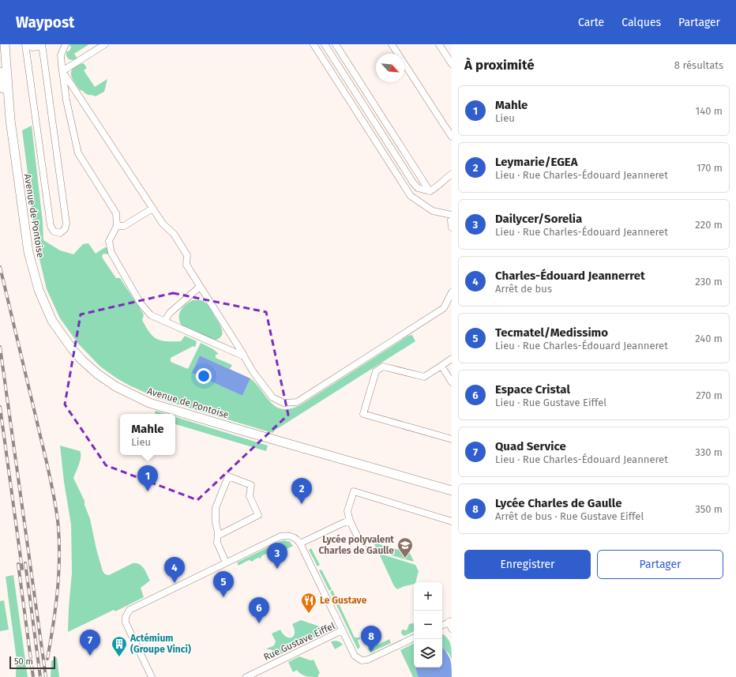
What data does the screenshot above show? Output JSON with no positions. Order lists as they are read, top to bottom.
{
  "streets": {
    "main road": ["Avenue de Pontoise"],
    "street": ["Rue Gustave Eiffel"]
  },
  "places": {
    "school or university": ["Lycée polyvalent Charles de Gaulle"],
    "restaurant": ["Le Gustave"],
    "building": ["Actémium (Groupe Vinci)"]
  },
  "scale_bar": "50 m",
  "north": "bottom right",
  "page": {
    "header": "Waypost",
    "nav": ["Carte", "Calques", "Partager"],
    "heading": ["À proximité", "8 résultats"],
    "list": [
      {
        "mark": "1",
        "name": "Mahle",
        "note": "Lieu",
        "value": "140 m"
      },
      {
        "mark": "2",
        "name": "Leymarie/EGEA",
        "note": "Lieu · Rue Charles-Édouard Jeanneret",
        "value": "170 m"
      },
      {
        "mark": "3",
        "name": "Dailycer/Sorelia",
        "note": "Lieu · Rue Charles-Édouard Jeanneret",
        "value": "220 m"
      },
      {
        "mark": "4",
        "name": "Charles-Édouard Jeannerret",
        "note": "Arrêt de bus",
        "value": "230 m"
      },
      {
        "mark": "5",
        "name": "Tecmatel/Medissimo",
        "note": "Lieu · Rue Charles-Édouard Jeanneret",
        "value": "240 m"
      },
      {
        "mark": "6",
        "name": "Espace Cristal",
        "note": "Lieu · Rue Gustave Eiffel",
        "value": "270 m"
      },
      {
        "mark": "7",
        "name": "Quad Service",
        "note": "Lieu · Rue Charles-Édouard Jeanneret",
        "value": "330 m"
      },
      {
        "mark": "8",
        "name": "Lycée Charles de Gaulle",
        "note": "Arrêt de bus · Rue Gustave Eiffel",
        "value": "350 m"
      }
    ],
    "popup": ["Mahle", "Lieu"],
    "pins": [
      "1",
      "2",
      "3",
      "4",
      "5",
      "6",
      "8",
      "7"
    ],
    "buttons": ["Enregistrer", "Partager"],
    "map_buttons": ["+", "−"],
    "scale": "50 m"
  }
}
